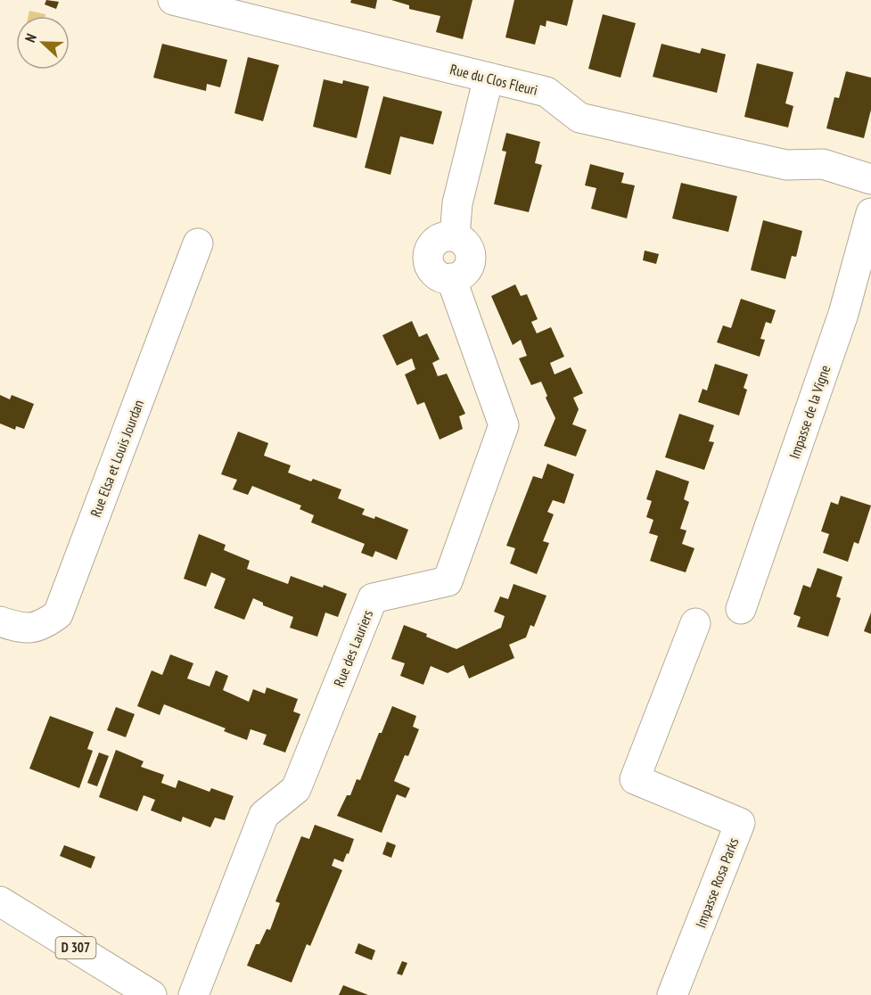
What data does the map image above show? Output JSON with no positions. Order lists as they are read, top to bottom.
{
  "streets": {
    "street": [
      "Rue du Clos Fleuri",
      "Impasse de la Vigne",
      "Rue Elsa et Louis Jourdan",
      "Rue des Lauriers",
      "Impasse Rosa Parks",
      "D 307"
    ]
  },
  "crossings": [
    ["Rue du Clos Fleuri", "Rue des Lauriers"]
  ],
  "north": "left"
}
